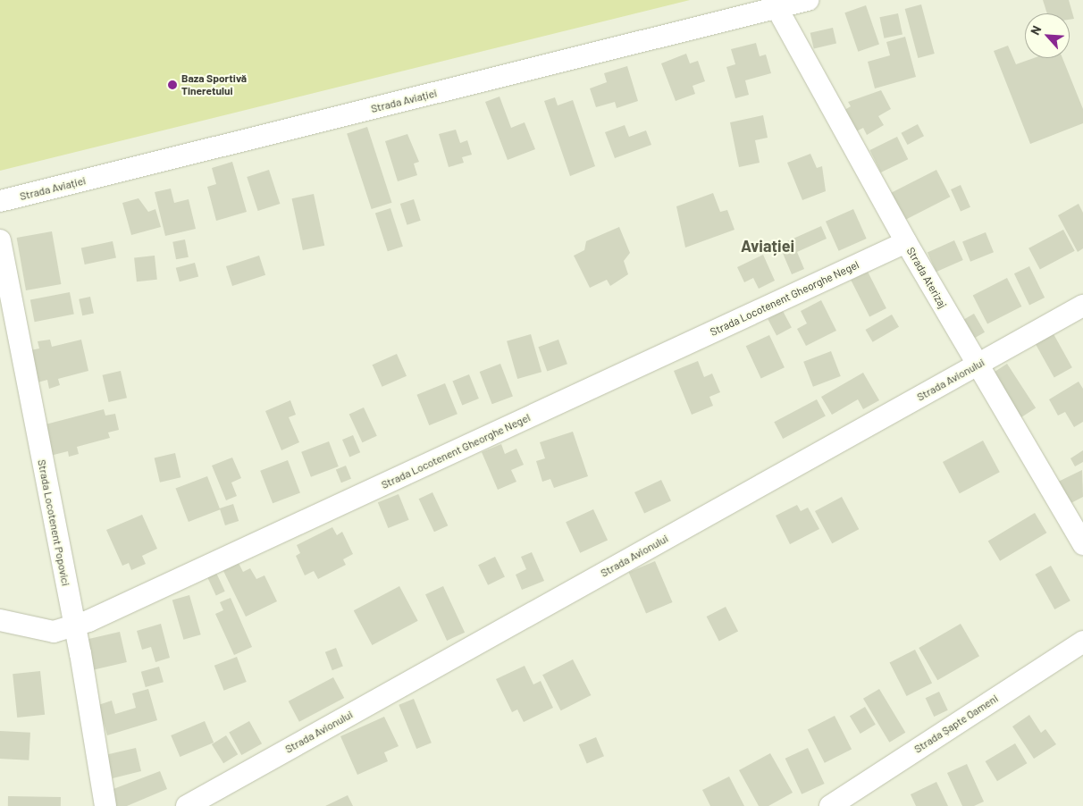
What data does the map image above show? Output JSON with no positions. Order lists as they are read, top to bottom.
{
  "streets": {
    "street": [
      "Strada Aviației",
      "Strada Aterizaj",
      "Strada Locotenent Gheorghe Negel",
      "Strada Avionului",
      "Strada Locotenent Popovici",
      "Strada Șapte Oameni"
    ]
  },
  "crossings": [
    ["Strada Aviației", "Strada Aterizaj"],
    ["Strada Aterizaj", "Strada Locotenent Gheorghe Negel"],
    ["Strada Aterizaj", "Strada Avionului"],
    ["Strada Locotenent Gheorghe Negel", "Strada Locotenent Popovici"]
  ],
  "districts": ["Aviației"],
  "places": ["Baza Sportivă Tineretului"],
  "north": "top left"
}
